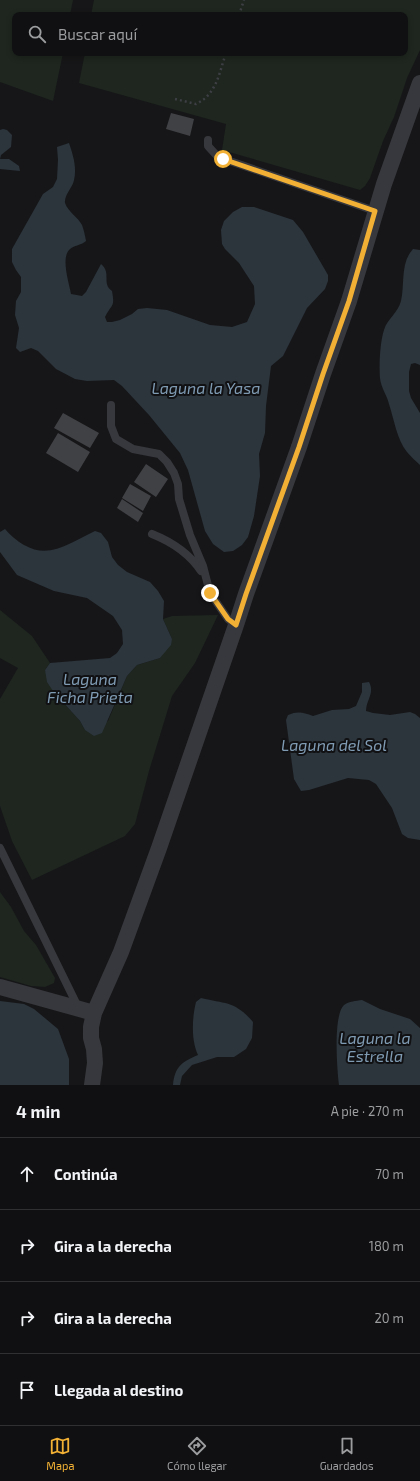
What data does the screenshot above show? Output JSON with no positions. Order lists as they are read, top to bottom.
{
  "water": [
    "Laguna la Yasa",
    "Laguna Ficha Prieta",
    "Laguna del Sol",
    "Laguna la Estrella"
  ],
  "page": {
    "search": "Buscar aquí",
    "heading": ["4 min", "A pie · 270 m"],
    "list": [
      ["Continúa", "70 m"],
      ["Gira a la derecha", "180 m"],
      ["Gira a la derecha", "20 m"],
      "Llegada al destino"
    ],
    "nav": ["Mapa", "Cómo llegar", "Guardados"]
  }
}
